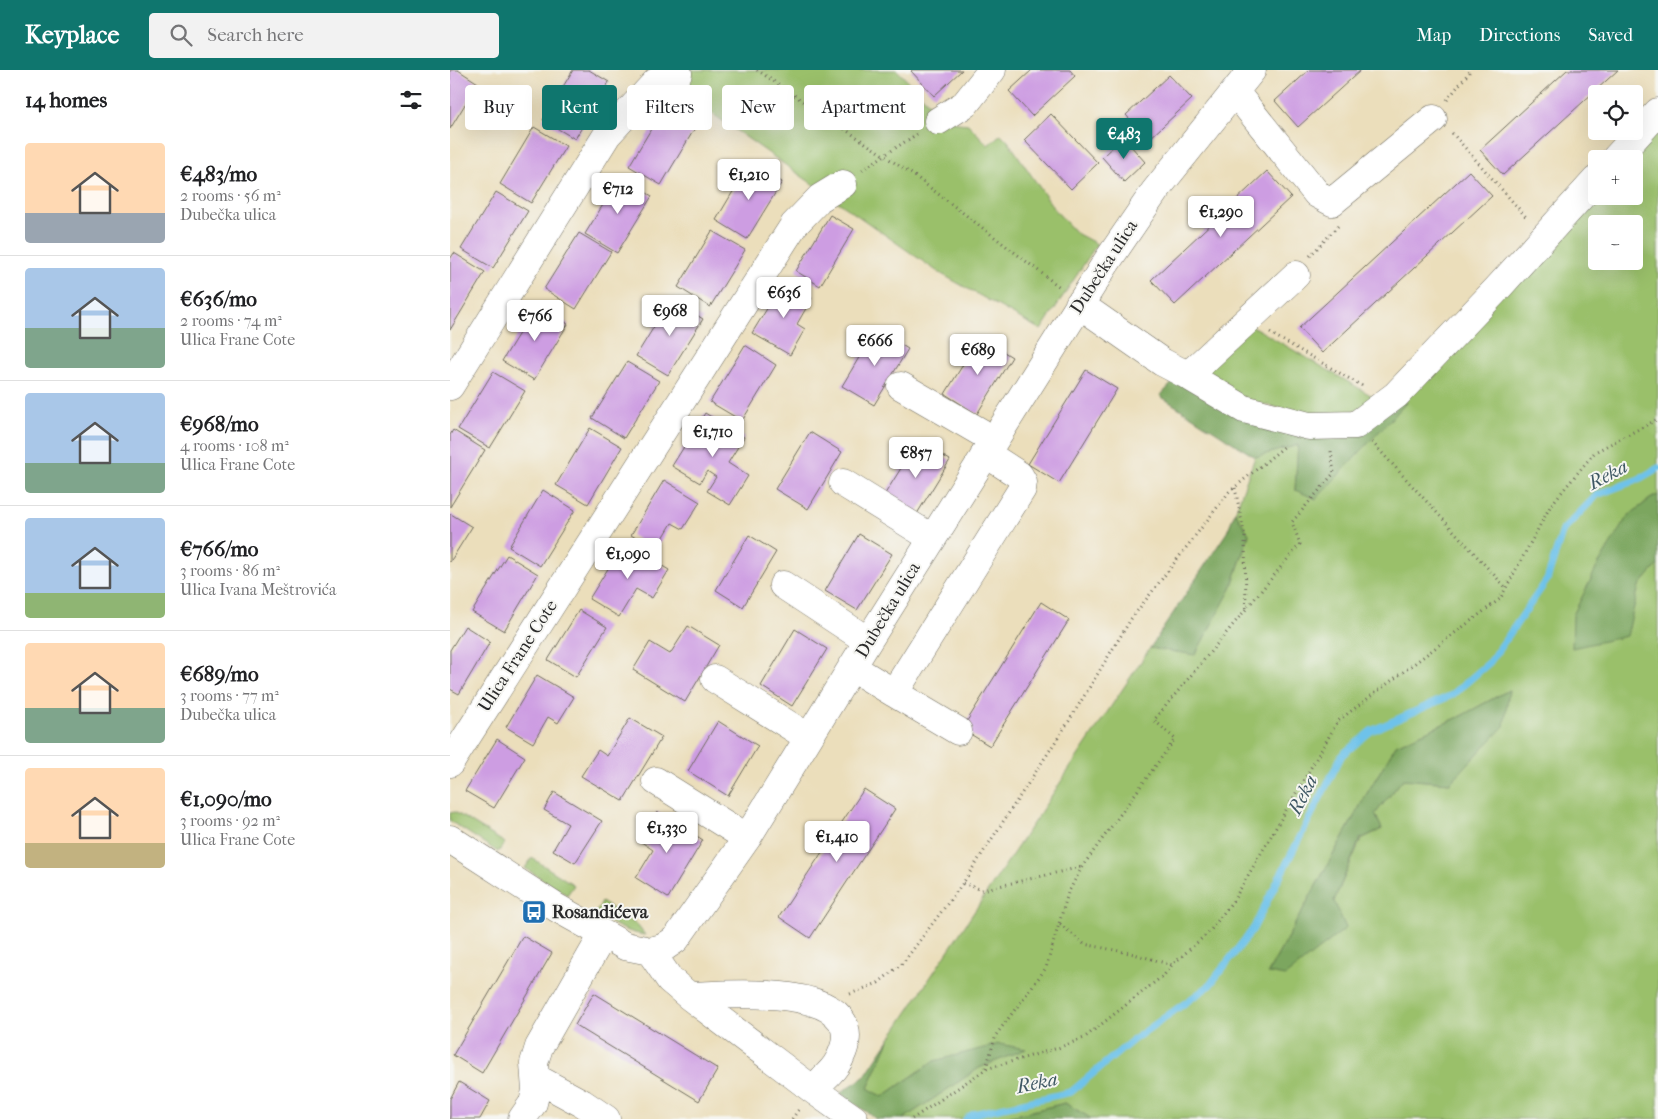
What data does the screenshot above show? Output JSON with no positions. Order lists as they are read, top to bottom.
{
  "streets": {
    "street": ["Dubečka ulica", "Ulica Frane Cote"]
  },
  "water": ["Reka"],
  "places": {
    "bus stop": ["Rosandićeva"]
  },
  "page": {
    "header": "Keyplace",
    "search": "Search here",
    "nav": ["Map", "Directions", "Saved"],
    "heading": "14 homes",
    "map_buttons": ["+", "−"],
    "chip": [
      "Buy",
      "Rent",
      "Filters",
      "New",
      "Apartment"
    ],
    "price": [
      "€483",
      "€1,210",
      "€712",
      "€1,290",
      "€636",
      "€968",
      "€766",
      "€666",
      "€689",
      "€1,710",
      "€857",
      "€1,090",
      "€1,330",
      "€1,410"
    ],
    "list": [
      {
        "name": "€483/mo",
        "note": "2 rooms · 56 m² · Dubečka ulica"
      },
      {
        "name": "€636/mo",
        "note": "2 rooms · 74 m² · Ulica Frane Cote"
      },
      {
        "name": "€968/mo",
        "note": "4 rooms · 108 m² · Ulica Frane Cote"
      },
      {
        "name": "€766/mo",
        "note": "3 rooms · 86 m² · Ulica Ivana Meštrovića"
      },
      {
        "name": "€689/mo",
        "note": "3 rooms · 77 m² · Dubečka ulica"
      },
      {
        "name": "€1,090/mo",
        "note": "3 rooms · 92 m² · Ulica Frane Cote"
      }
    ]
  }
}
